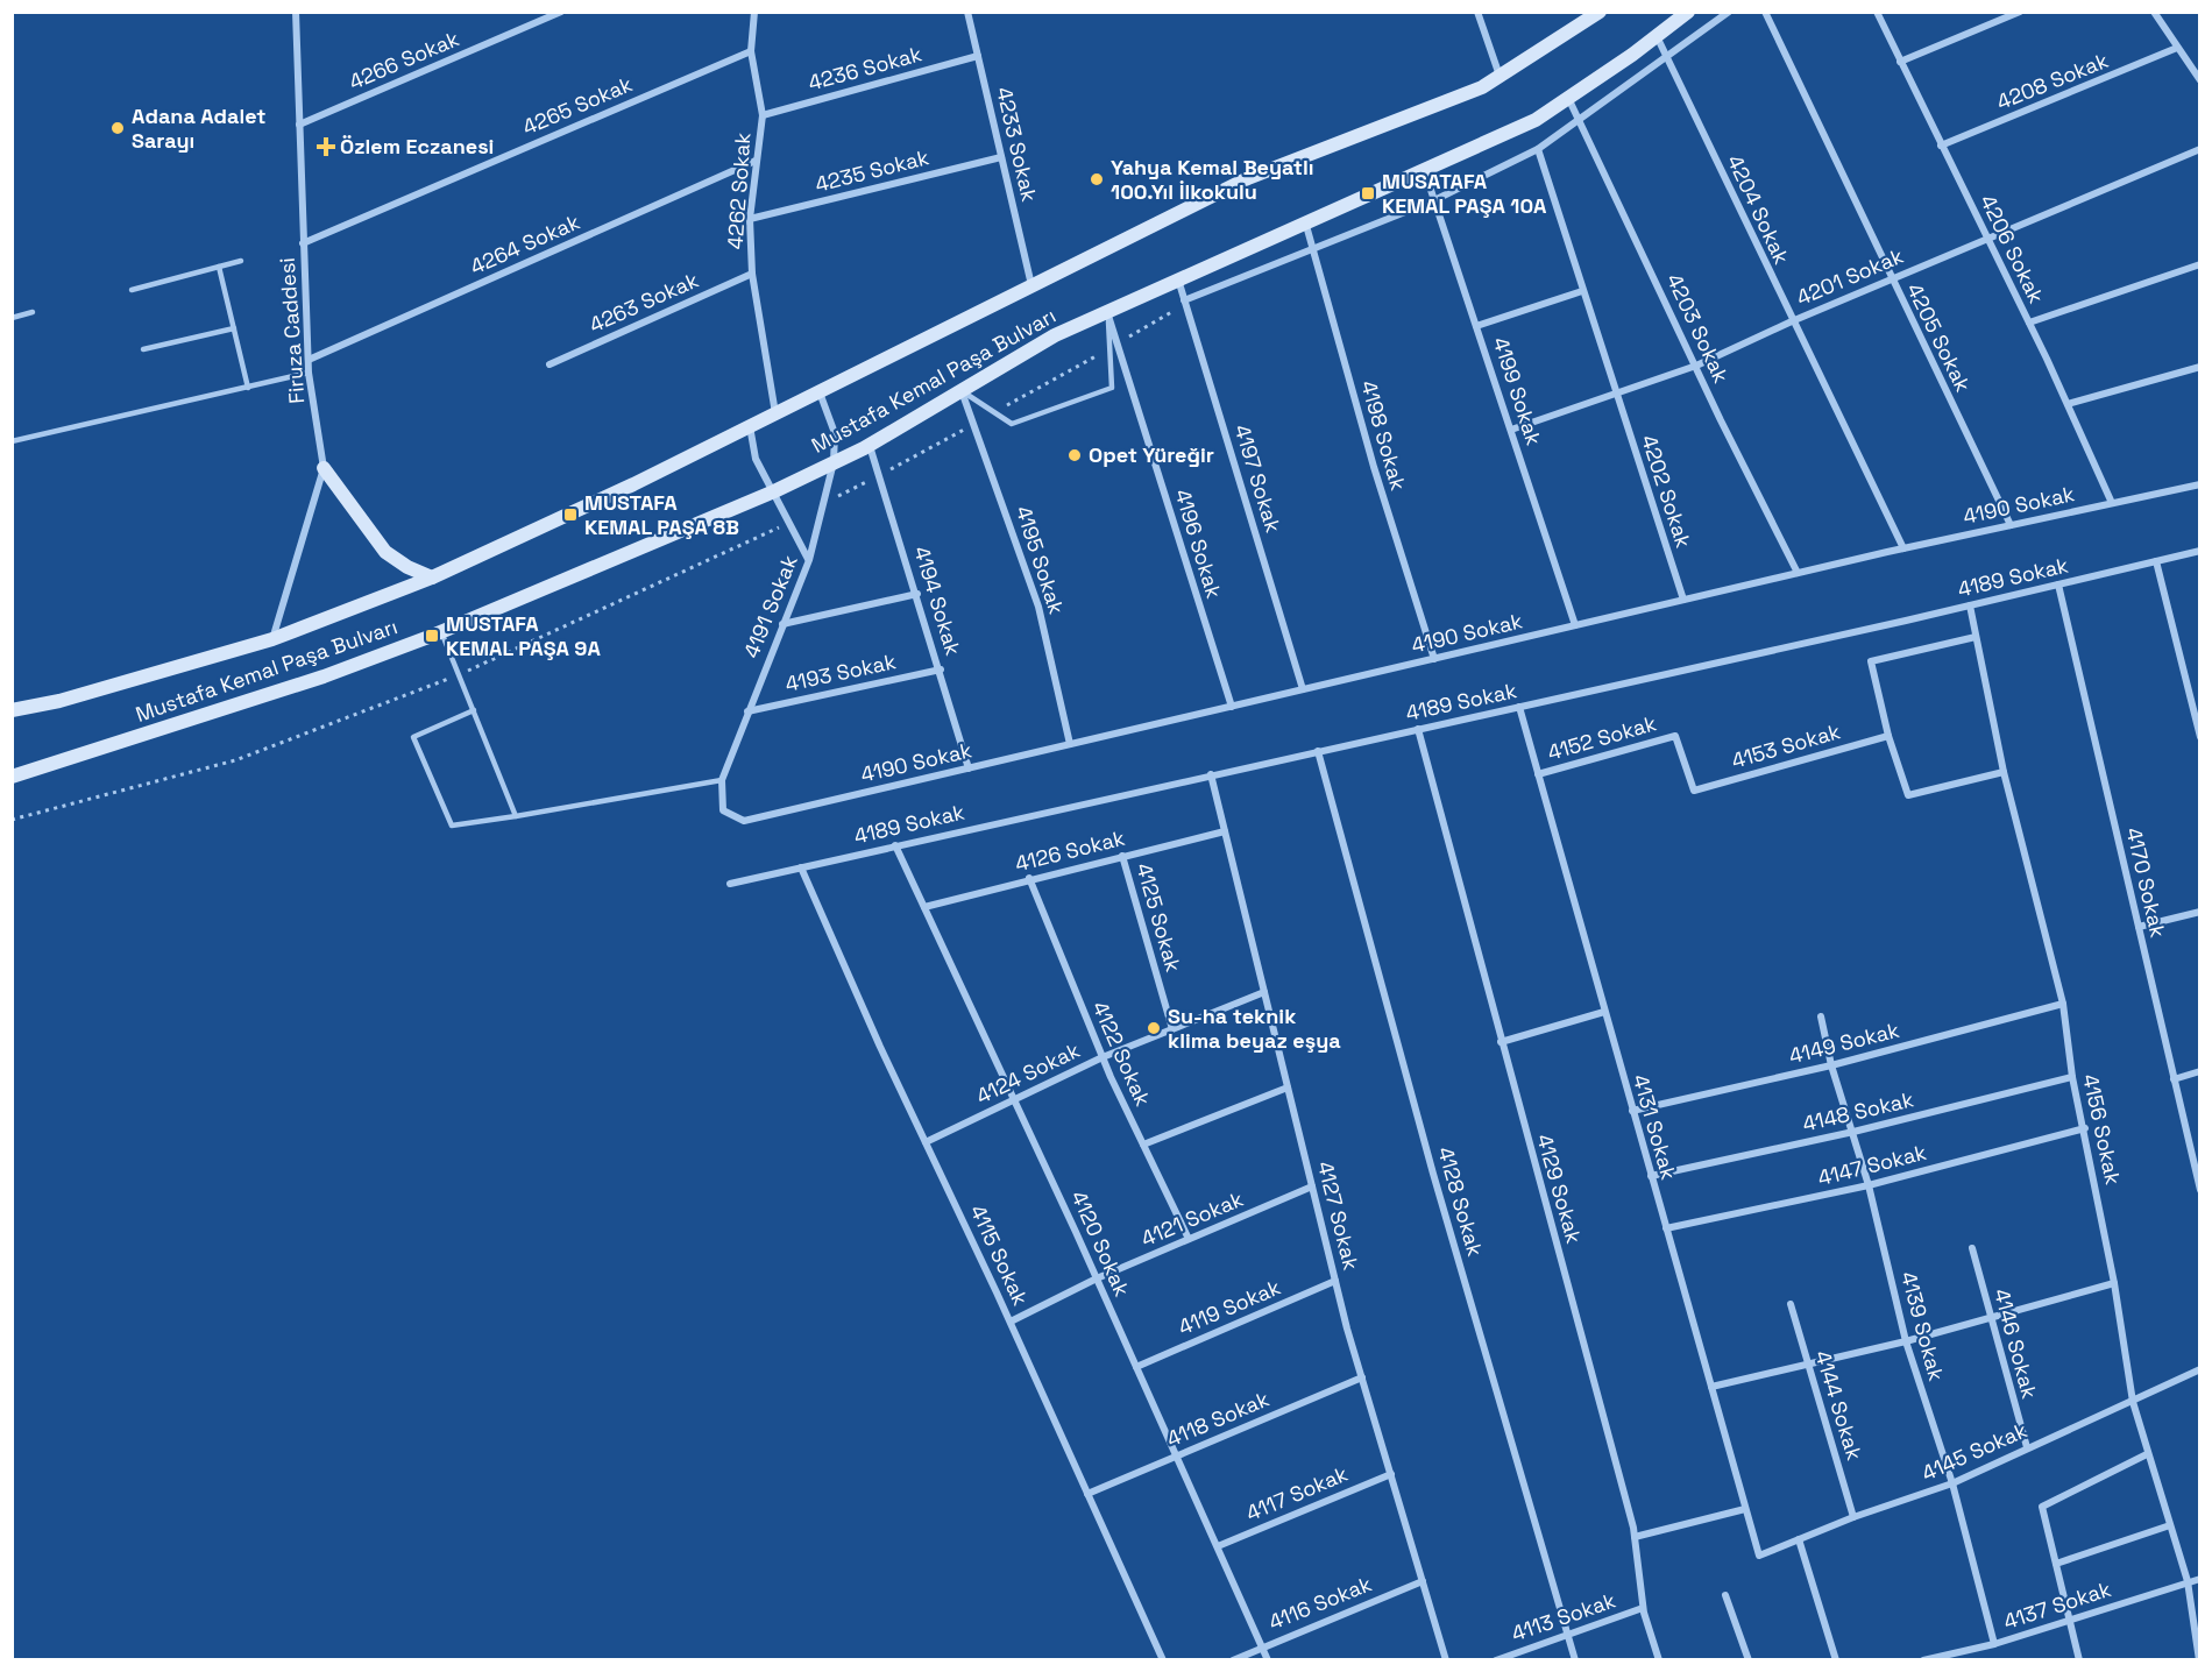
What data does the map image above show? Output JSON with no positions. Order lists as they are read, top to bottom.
{
  "streets": {
    "main road": ["Mustafa Kemal Paşa Bulvarı"],
    "street": [
      "4266 Sokak",
      "4236 Sokak",
      "4208 Sokak",
      "4265 Sokak",
      "4233 Sokak",
      "4235 Sokak",
      "4262 Sokak",
      "4204 Sokak",
      "4264 Sokak",
      "4206 Sokak",
      "4201 Sokak",
      "4263 Sokak",
      "4203 Sokak",
      "Firuza Caddesi",
      "4205 Sokak",
      "4199 Sokak",
      "4198 Sokak",
      "4197 Sokak",
      "4202 Sokak",
      "4190 Sokak",
      "4196 Sokak",
      "4195 Sokak",
      "4189 Sokak",
      "4194 Sokak",
      "4191 Sokak",
      "4193 Sokak",
      "4152 Sokak",
      "4153 Sokak",
      "4126 Sokak",
      "4170 Sokak",
      "4125 Sokak",
      "4149 Sokak",
      "4122 Sokak",
      "4124 Sokak",
      "4148 Sokak",
      "4131 Sokak",
      "4156 Sokak",
      "4147 Sokak",
      "4129 Sokak",
      "4128 Sokak",
      "4127 Sokak",
      "4121 Sokak",
      "4120 Sokak",
      "4115 Sokak",
      "4119 Sokak",
      "4139 Sokak",
      "4146 Sokak",
      "4144 Sokak",
      "4118 Sokak",
      "4145 Sokak",
      "4117 Sokak",
      "4116 Sokak",
      "4137 Sokak",
      "4113 Sokak"
    ]
  },
  "crossings": [
    ["4266 Sokak", "Firuza Caddesi"],
    ["4236 Sokak", "4233 Sokak"],
    ["4236 Sokak", "4262 Sokak"],
    ["4208 Sokak", "4206 Sokak"],
    ["4265 Sokak", "4262 Sokak"],
    ["4265 Sokak", "Firuza Caddesi"],
    ["4233 Sokak", "4235 Sokak"],
    ["4233 Sokak", "Mustafa Kemal Paşa Bulvarı"],
    ["4235 Sokak", "4262 Sokak"],
    ["4262 Sokak", "4264 Sokak"],
    ["4262 Sokak", "4263 Sokak"],
    ["4262 Sokak", "Mustafa Kemal Paşa Bulvarı"],
    ["4204 Sokak", "4201 Sokak"],
    ["4204 Sokak", "Mustafa Kemal Paşa Bulvarı"],
    ["4204 Sokak", "4190 Sokak"],
    ["4264 Sokak", "Firuza Caddesi"],
    ["4206 Sokak", "4201 Sokak"],
    ["4206 Sokak", "4190 Sokak"],
    ["4201 Sokak", "4203 Sokak"],
    ["4201 Sokak", "4205 Sokak"],
    ["4201 Sokak", "4199 Sokak"],
    ["4201 Sokak", "4202 Sokak"],
    ["4203 Sokak", "Mustafa Kemal Paşa Bulvarı"],
    ["4203 Sokak", "4190 Sokak"],
    ["Firuza Caddesi", "Mustafa Kemal Paşa Bulvarı"],
    ["4205 Sokak", "4190 Sokak"],
    ["Mustafa Kemal Paşa Bulvarı", "4199 Sokak"],
    ["Mustafa Kemal Paşa Bulvarı", "4198 Sokak"],
    ["Mustafa Kemal Paşa Bulvarı", "4197 Sokak"],
    ["Mustafa Kemal Paşa Bulvarı", "4196 Sokak"],
    ["Mustafa Kemal Paşa Bulvarı", "4195 Sokak"],
    ["Mustafa Kemal Paşa Bulvarı", "4194 Sokak"],
    ["Mustafa Kemal Paşa Bulvarı", "4191 Sokak"],
    ["4199 Sokak", "4190 Sokak"],
    ["4198 Sokak", "4190 Sokak"],
    ["4197 Sokak", "4190 Sokak"],
    ["4202 Sokak", "4190 Sokak"],
    ["4190 Sokak", "4196 Sokak"],
    ["4190 Sokak", "4195 Sokak"],
    ["4190 Sokak", "4194 Sokak"],
    ["4190 Sokak", "4191 Sokak"],
    ["4189 Sokak", "4170 Sokak"],
    ["4189 Sokak", "4131 Sokak"],
    ["4189 Sokak", "4156 Sokak"],
    ["4189 Sokak", "4129 Sokak"],
    ["4189 Sokak", "4128 Sokak"],
    ["4189 Sokak", "4127 Sokak"],
    ["4189 Sokak", "4120 Sokak"],
    ["4189 Sokak", "4115 Sokak"],
    ["4194 Sokak", "4193 Sokak"],
    ["4191 Sokak", "4193 Sokak"],
    ["4152 Sokak", "4153 Sokak"],
    ["4152 Sokak", "4131 Sokak"],
    ["4126 Sokak", "4125 Sokak"],
    ["4126 Sokak", "4122 Sokak"],
    ["4126 Sokak", "4127 Sokak"],
    ["4126 Sokak", "4120 Sokak"],
    ["4125 Sokak", "4124 Sokak"],
    ["4149 Sokak", "4131 Sokak"],
    ["4149 Sokak", "4156 Sokak"],
    ["4149 Sokak", "4139 Sokak"],
    ["4122 Sokak", "4124 Sokak"],
    ["4122 Sokak", "4121 Sokak"],
    ["4124 Sokak", "4127 Sokak"],
    ["4124 Sokak", "4120 Sokak"],
    ["4124 Sokak", "4115 Sokak"],
    ["4148 Sokak", "4131 Sokak"],
    ["4148 Sokak", "4156 Sokak"],
    ["4148 Sokak", "4139 Sokak"],
    ["4131 Sokak", "4147 Sokak"],
    ["4131 Sokak", "4145 Sokak"],
    ["4156 Sokak", "4147 Sokak"],
    ["4156 Sokak", "4145 Sokak"],
    ["4156 Sokak", "4137 Sokak"],
    ["4147 Sokak", "4139 Sokak"],
    ["4129 Sokak", "4113 Sokak"],
    ["4128 Sokak", "4113 Sokak"],
    ["4127 Sokak", "4121 Sokak"],
    ["4127 Sokak", "4119 Sokak"],
    ["4127 Sokak", "4118 Sokak"],
    ["4127 Sokak", "4117 Sokak"],
    ["4127 Sokak", "4116 Sokak"],
    ["4121 Sokak", "4120 Sokak"],
    ["4121 Sokak", "4115 Sokak"],
    ["4120 Sokak", "4119 Sokak"],
    ["4120 Sokak", "4118 Sokak"],
    ["4120 Sokak", "4117 Sokak"],
    ["4120 Sokak", "4116 Sokak"],
    ["4115 Sokak", "4118 Sokak"],
    ["4139 Sokak", "4145 Sokak"],
    ["4139 Sokak", "4137 Sokak"],
    ["4146 Sokak", "4145 Sokak"],
    ["4144 Sokak", "4145 Sokak"]
  ],
  "places": {
    "other": [
      "Adana Adalet Sarayı",
      "Yahya Kemal Beyatlı 100.Yıl İlkokulu",
      "Opet Yüreğir",
      "Su-ha teknik klima beyaz eşya"
    ],
    "health": ["Özlem Eczanesi"],
    "transit": ["MUSATAFA KEMAL PAŞA 10A", "MUSTAFA KEMAL PAŞA 8B", "MUSTAFA KEMAL PAŞA 9A"]
  }
}
